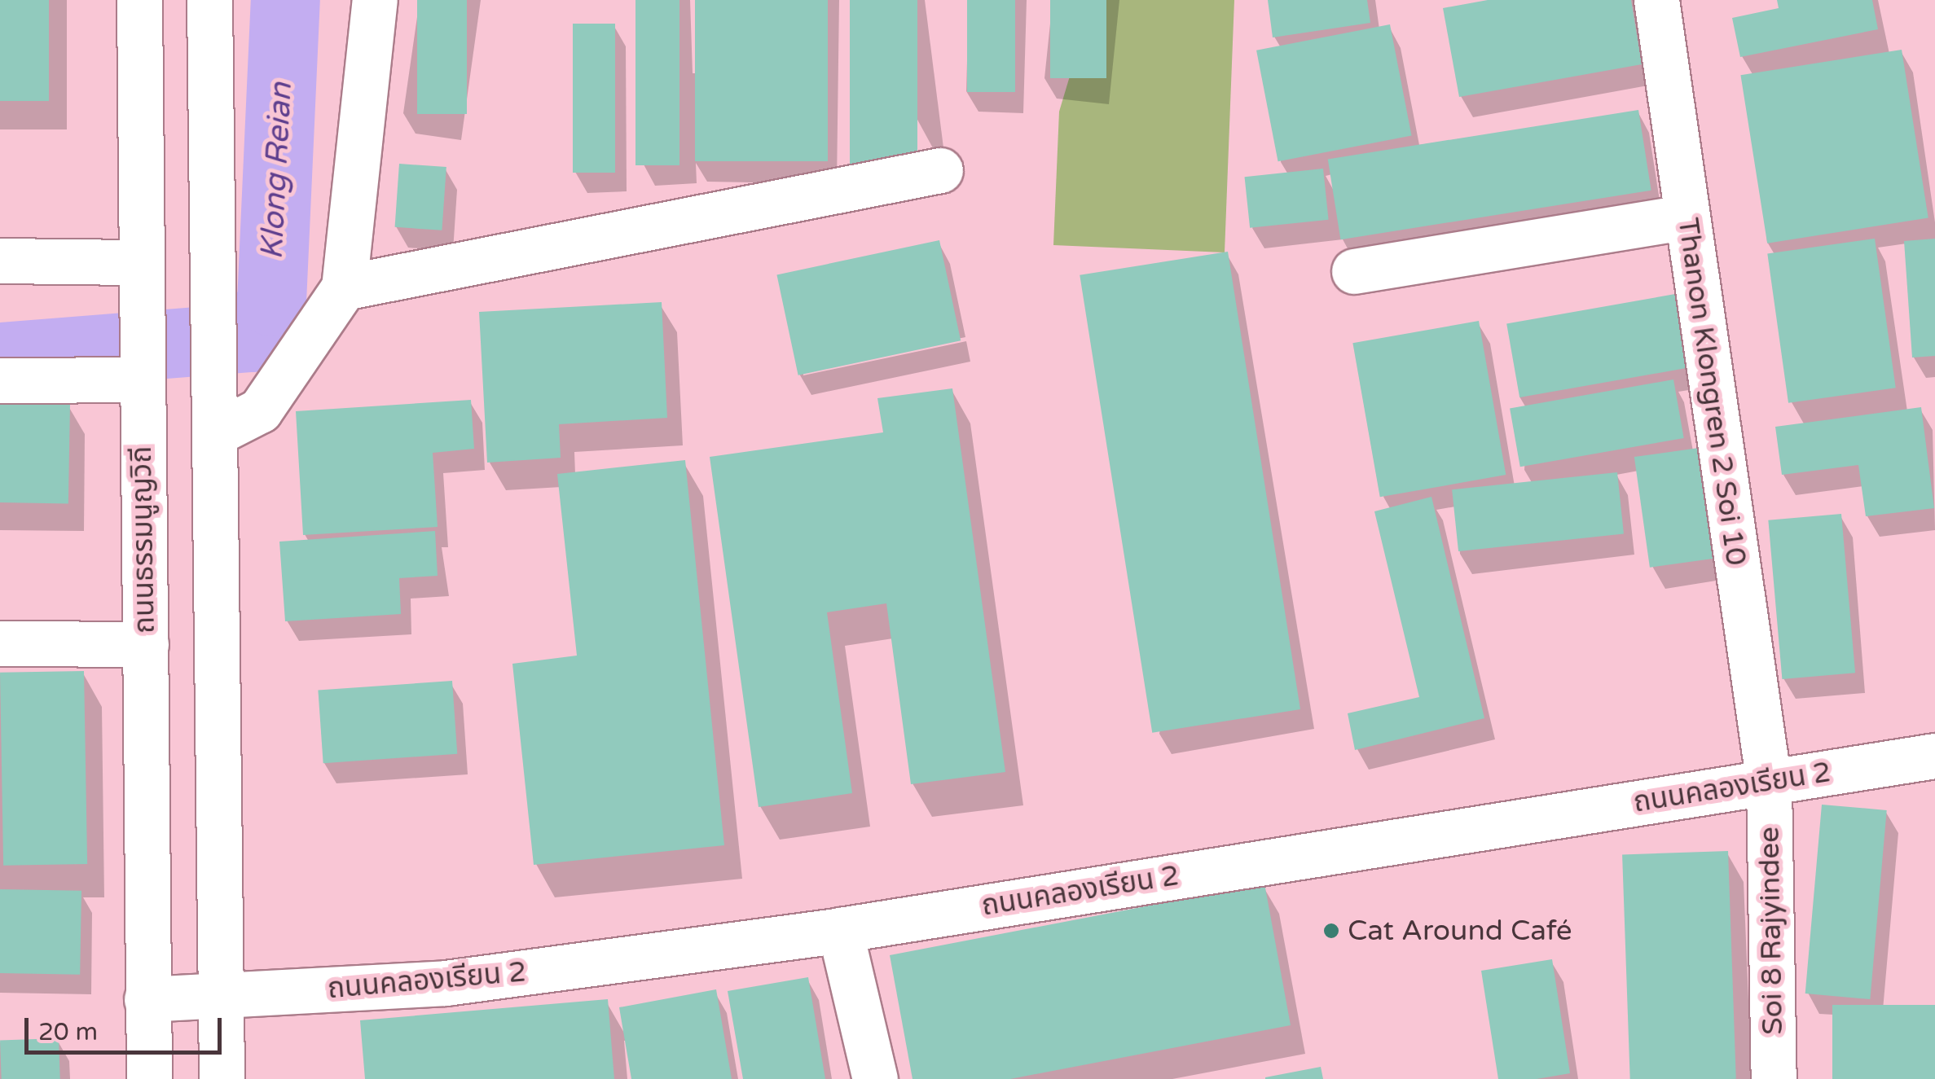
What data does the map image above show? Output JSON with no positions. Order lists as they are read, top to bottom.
{
  "streets": {
    "street": [
      "Thanon Klongren 2 Soi 10",
      "ถนนธรรมนูญวิถี",
      "ถนนคลองเรียน 2",
      "Soi 8 Rajyindee"
    ]
  },
  "crossings": [
    ["Thanon Klongren 2 Soi 10", "ถนนคลองเรียน 2"],
    ["Thanon Klongren 2 Soi 10", "Soi 8 Rajyindee"],
    ["ถนนธรรมนูญวิถี", "ถนนคลองเรียน 2"],
    ["ถนนคลองเรียน 2", "Soi 8 Rajyindee"]
  ],
  "water": ["Klong Reian"],
  "places": ["Cat Around Café"],
  "scale_bar": "20 m"
}
